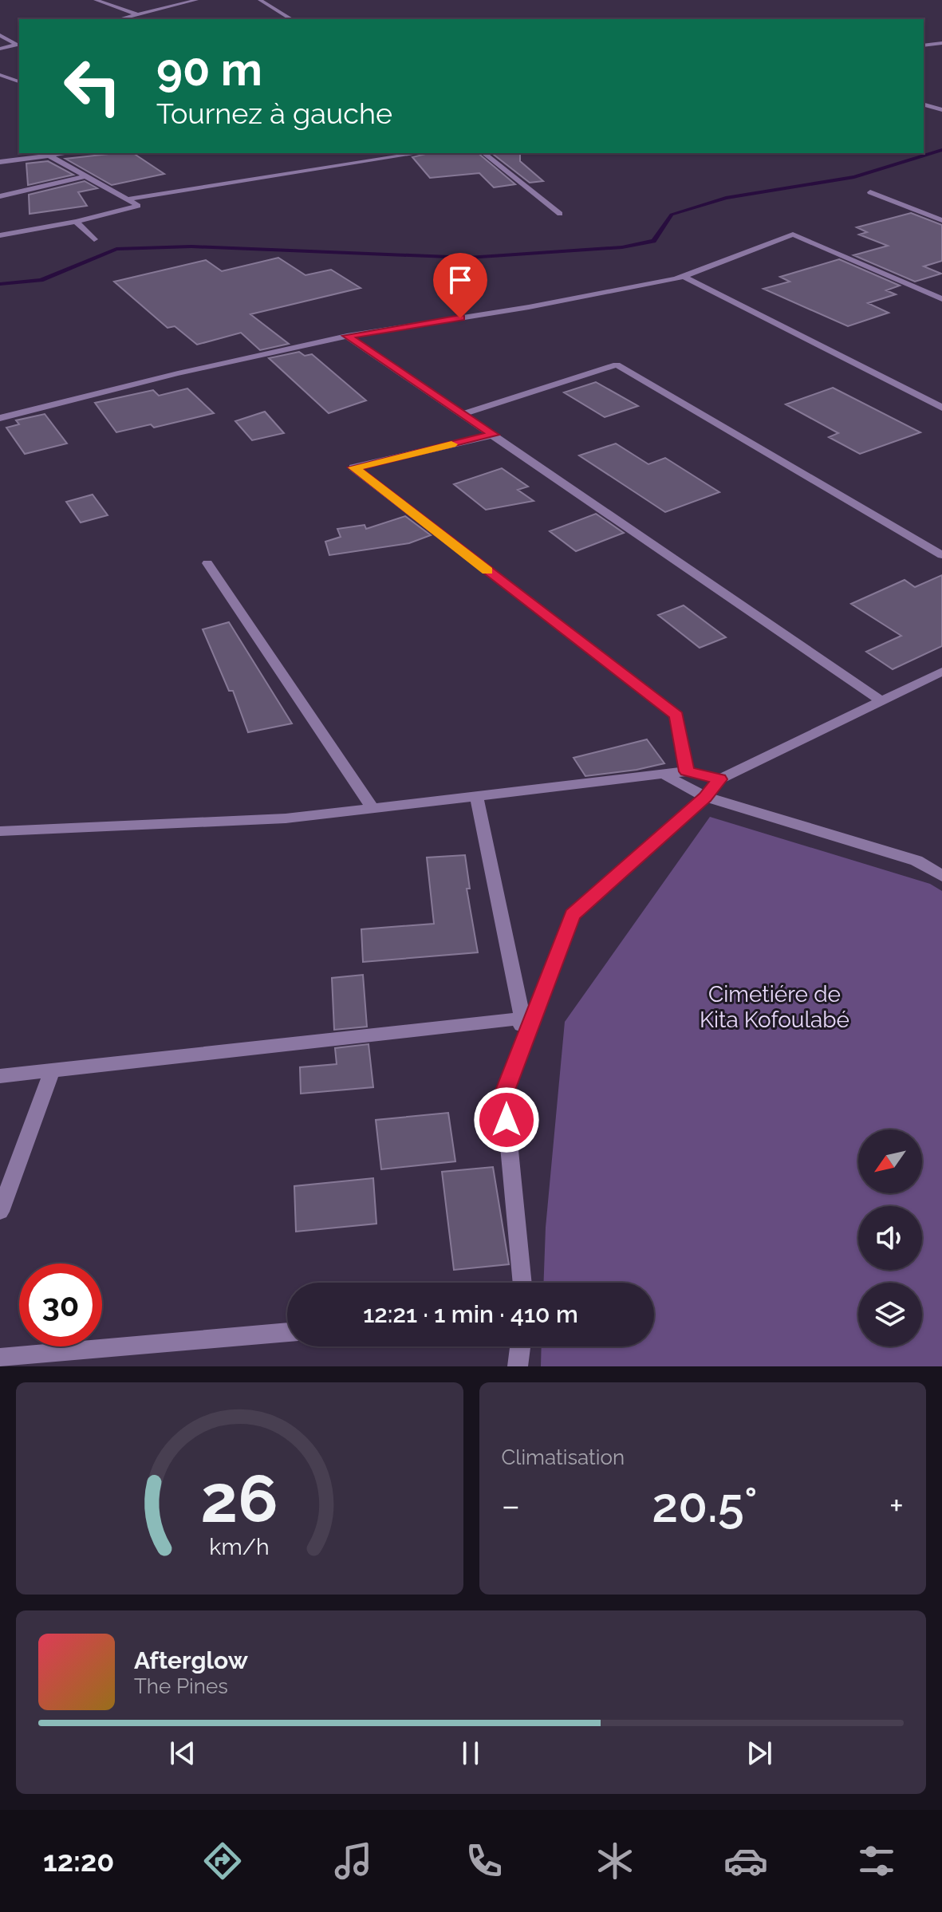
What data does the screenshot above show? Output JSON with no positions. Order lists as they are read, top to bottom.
{
  "parks": ["Cimetiére de Kita Kofoulabé"],
  "north": "bottom left",
  "page": {
    "turn": ["90 m", "Tournez à gauche"],
    "limit": "30",
    "trip": "12:21 · 1 min · 410 m",
    "tile": "Climatisation",
    "heat": ["−", "20.5°", "+"],
    "song": ["Afterglow", "The Pines"],
    "tabs": "12:20",
    "gauge": ["26", "km/h"]
  }
}
